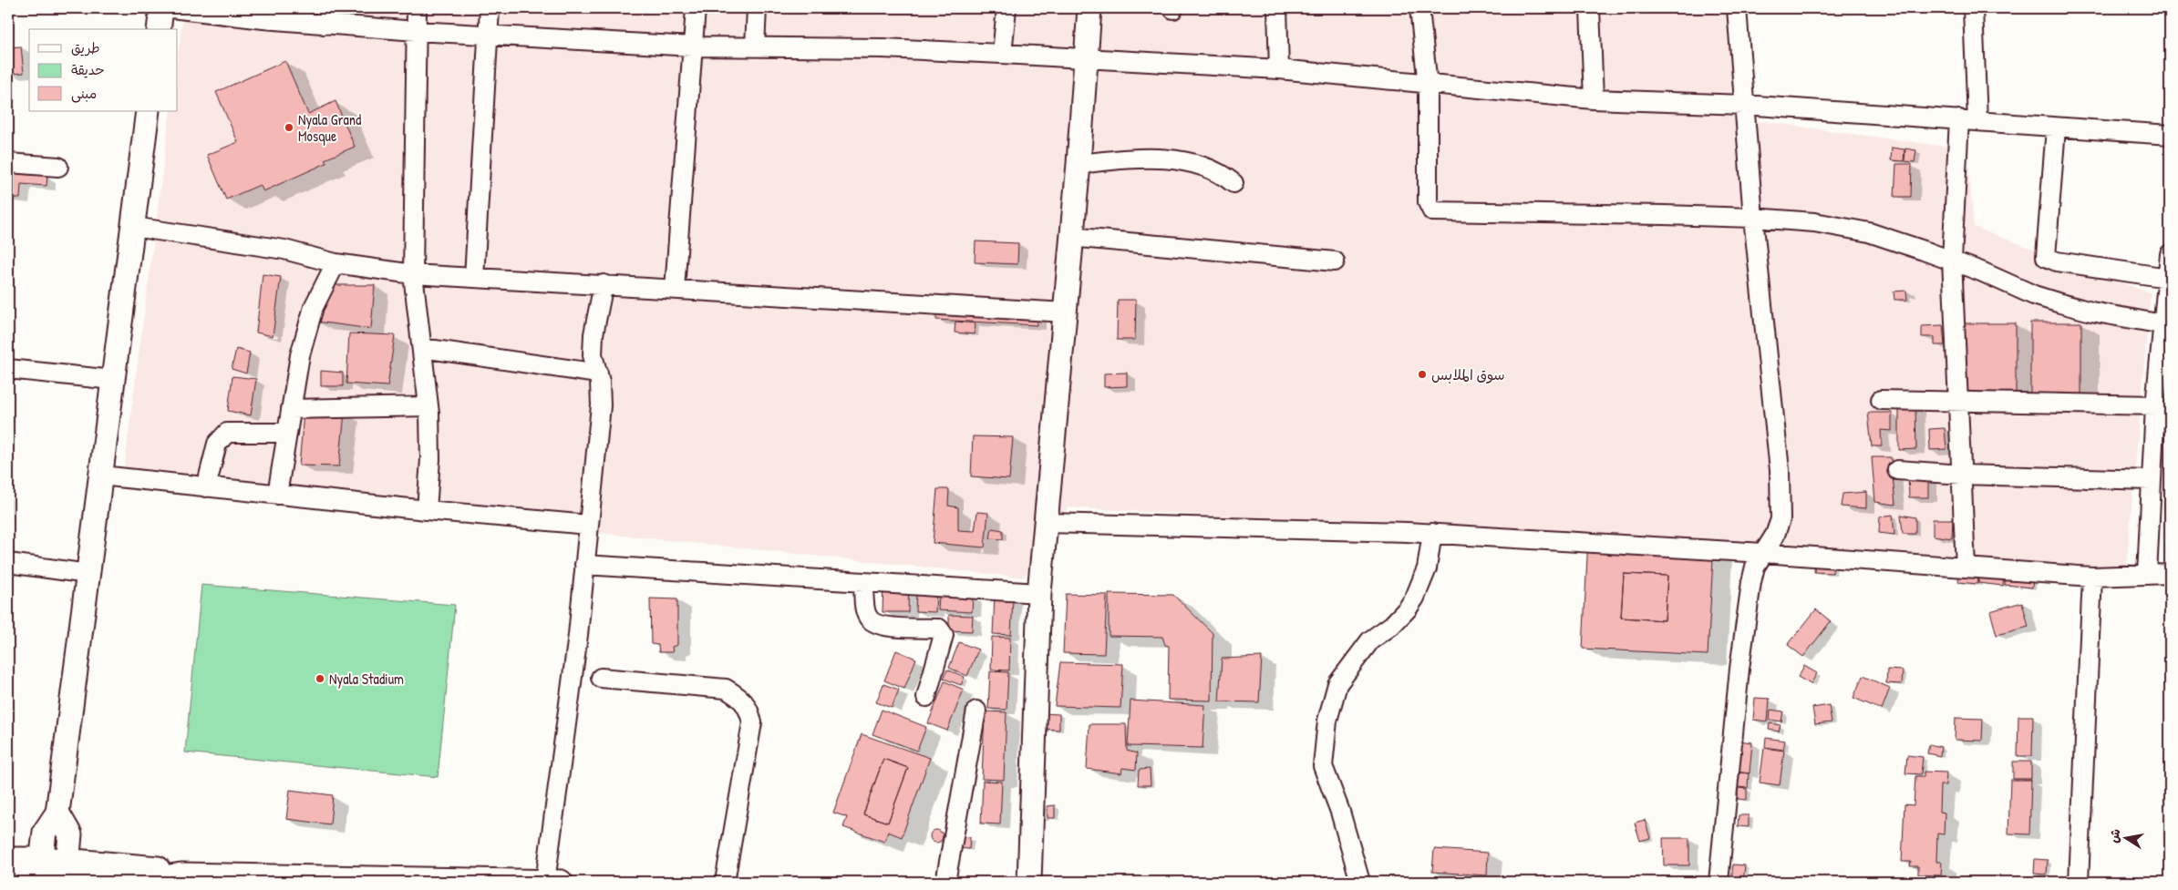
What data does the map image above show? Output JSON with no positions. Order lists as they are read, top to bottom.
{
  "places": ["Nyala Grand Mosque", "سوق الملابس", "Nyala Stadium"],
  "legend": ["طريق", "حديقة", "مبنى"],
  "north": "left"
}
